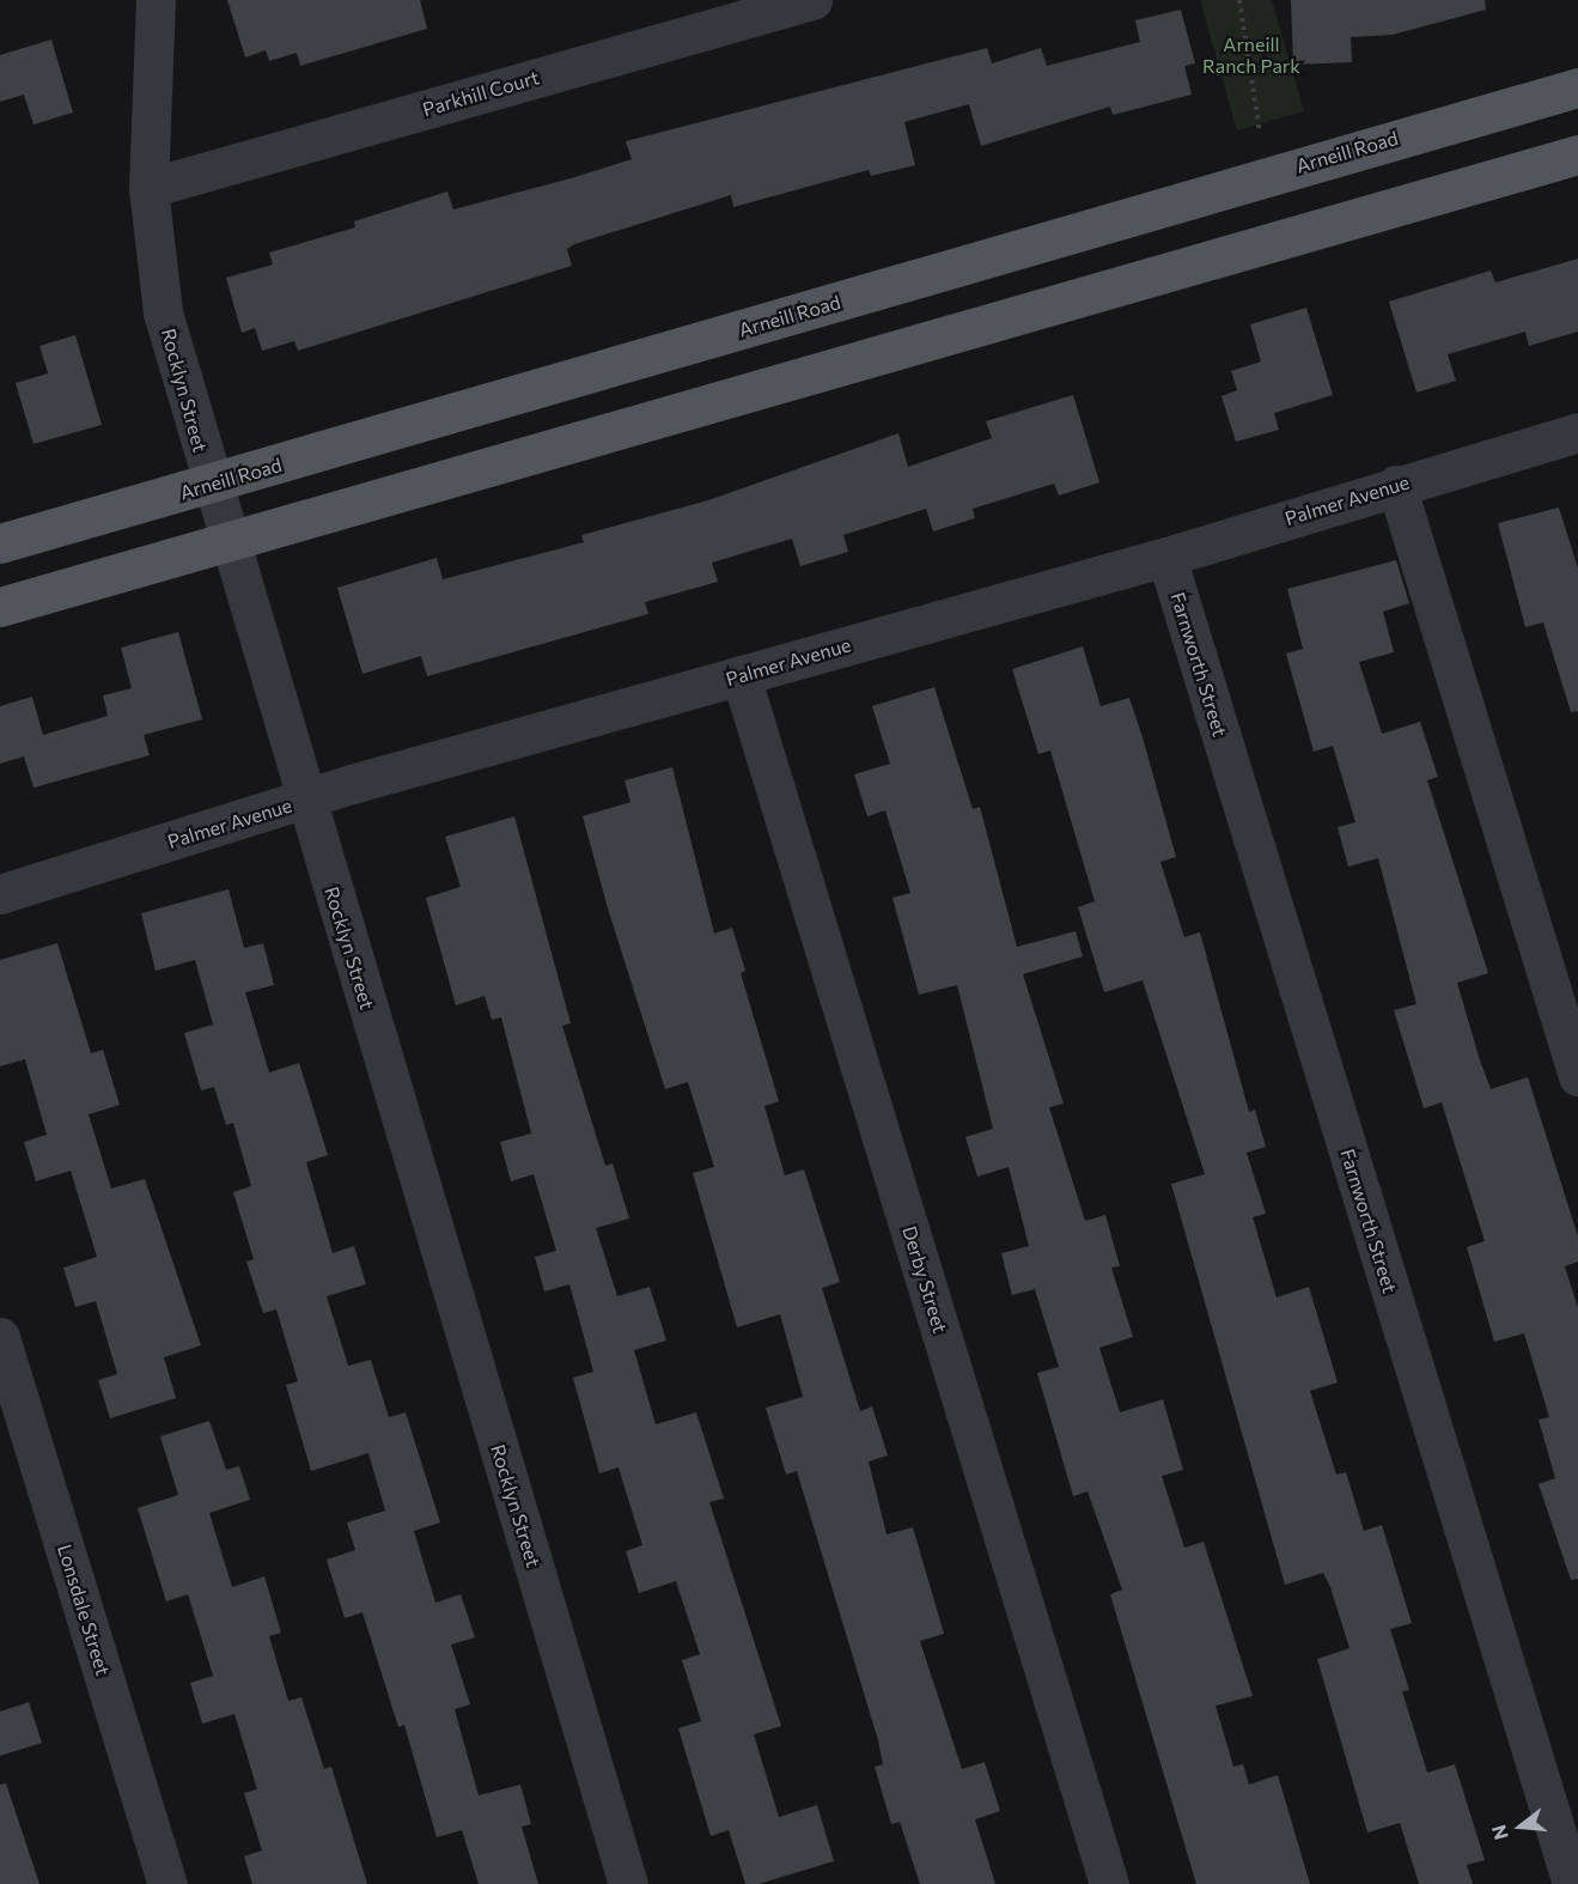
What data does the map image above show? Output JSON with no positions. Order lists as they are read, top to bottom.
{
  "streets": {
    "main road": ["Arneill Road"],
    "street": [
      "Parkhill Court",
      "Rocklyn Street",
      "Palmer Avenue",
      "Farnworth Street",
      "Derby Street",
      "Lonsdale Street"
    ]
  },
  "crossings": [
    ["Parkhill Court", "Rocklyn Street"],
    ["Arneill Road", "Rocklyn Street"],
    ["Rocklyn Street", "Palmer Avenue"],
    ["Palmer Avenue", "Farnworth Street"],
    ["Palmer Avenue", "Derby Street"]
  ],
  "parks": ["Arneill Ranch Park"],
  "north": "left"
}
